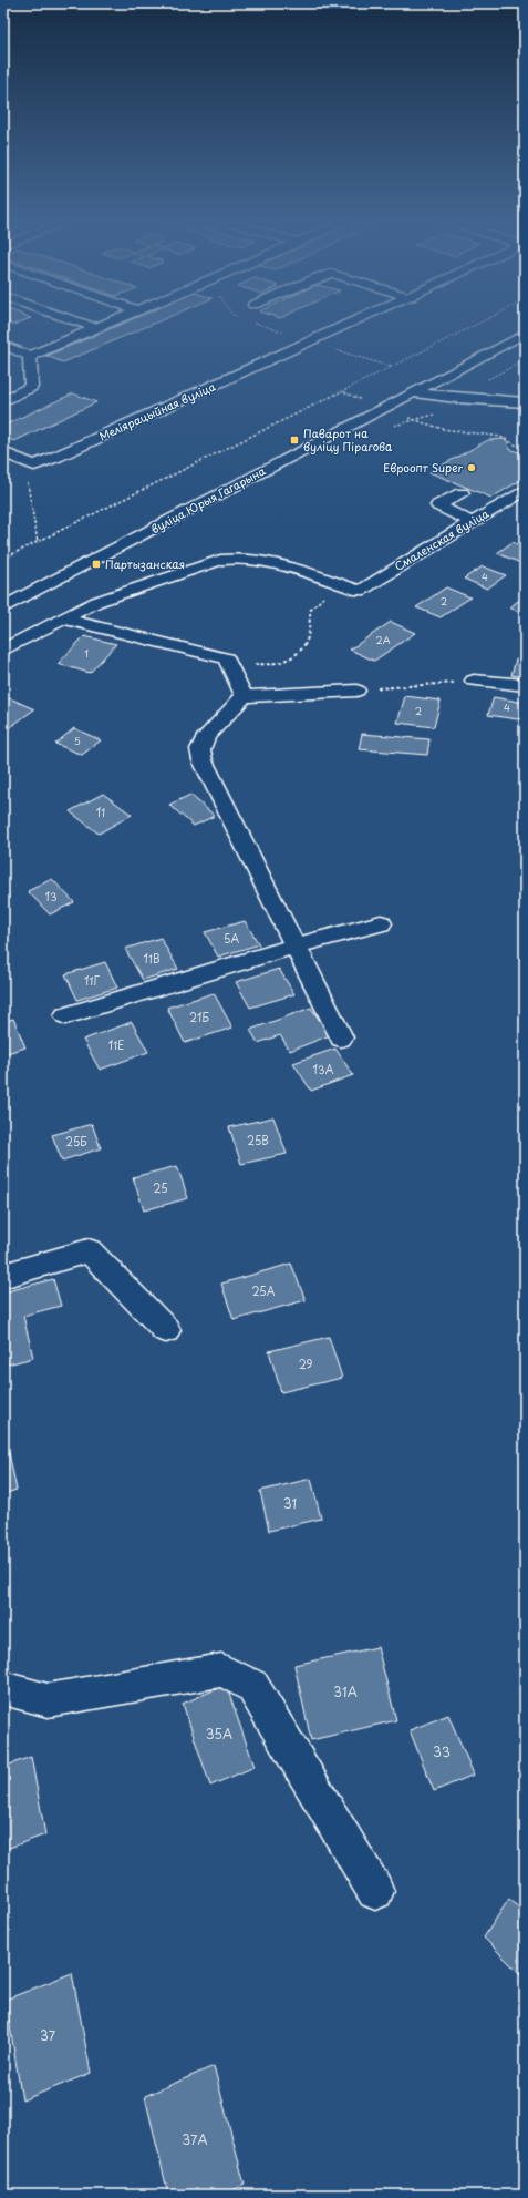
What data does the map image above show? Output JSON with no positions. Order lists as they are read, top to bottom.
{
  "streets": {
    "street": ["Меліярацыйная вуліца", "вуліца Юрыя Гагарына", "Смаленская вуліца"]
  },
  "places": {
    "transit": ["Паварот на вуліцу Пірагова", "Партызанская"],
    "other": ["Евроопт Super"]
  },
  "house_numbers": [
    "4",
    "2",
    "2А",
    "1",
    "4",
    "2",
    "5",
    "11",
    "13",
    "5А",
    "11В",
    "11Г",
    "21Б",
    "11Е",
    "13А",
    "25В",
    "25Б",
    "25",
    "25А",
    "29",
    "31",
    "31А",
    "35А",
    "33",
    "37",
    "37А"
  ]
}
